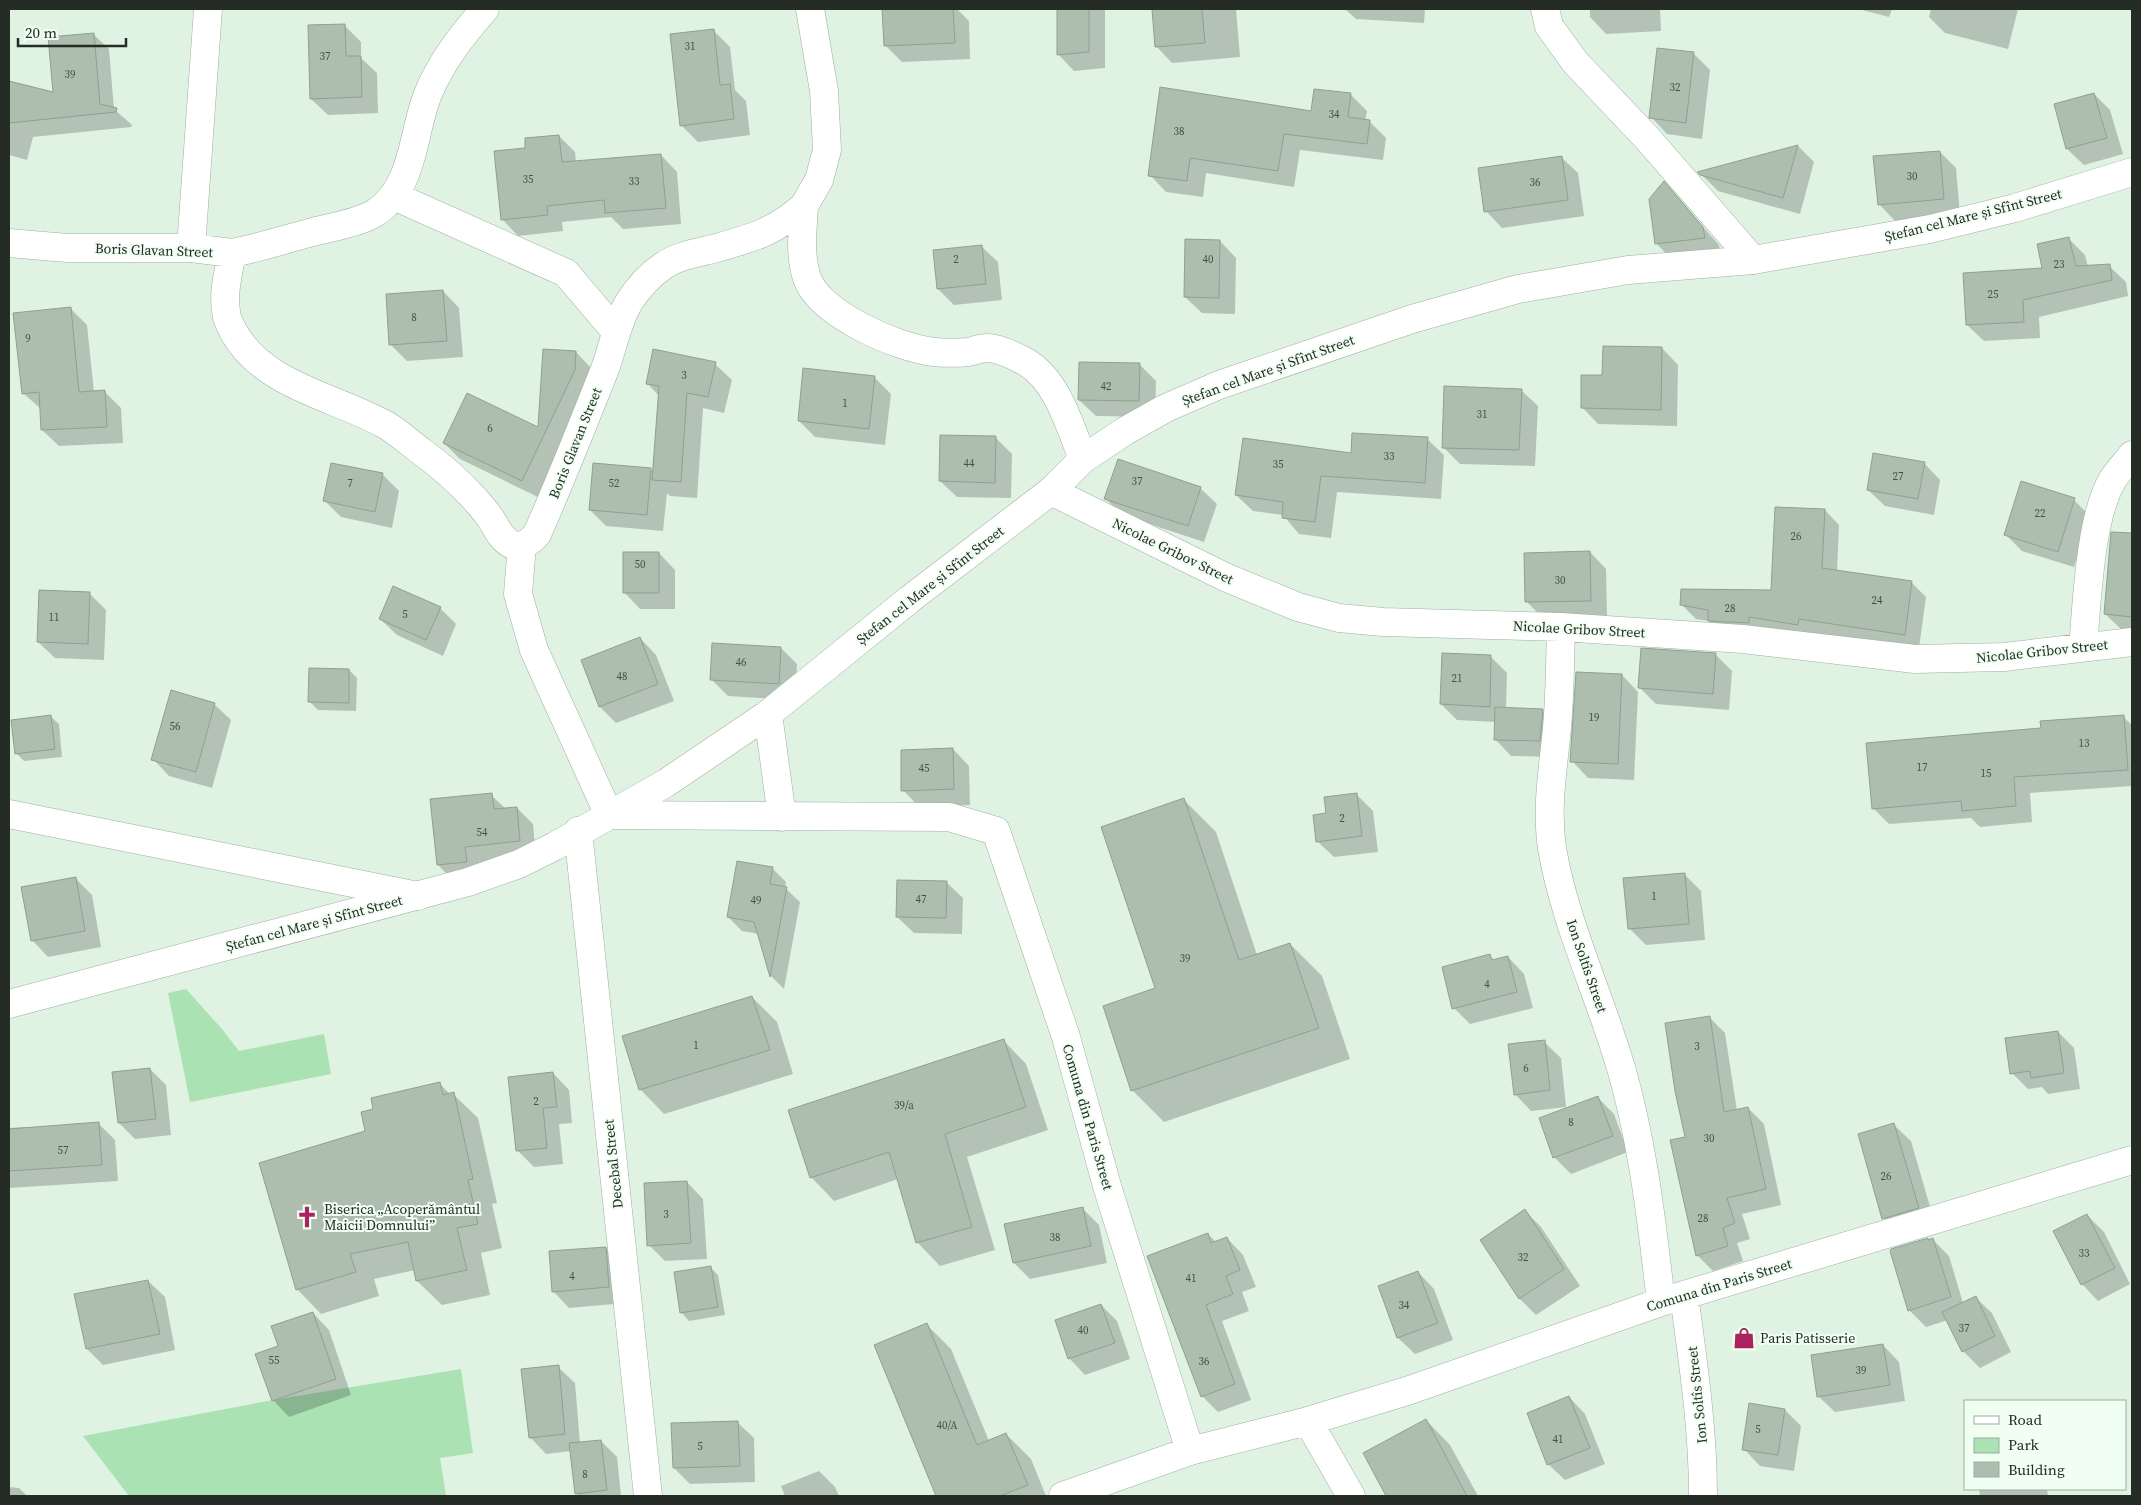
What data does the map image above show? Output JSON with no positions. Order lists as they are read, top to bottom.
{
  "streets": {
    "street": [
      "Ștefan cel Mare și Sfînt Street",
      "Boris Glavan Street",
      "Nicolae Gribov Street",
      "Ion Soltîs Street",
      "Comuna din Paris Street",
      "Decebal Street"
    ]
  },
  "crossings": [
    ["Ștefan cel Mare și Sfînt Street", "Nicolae Gribov Street"],
    ["Ștefan cel Mare și Sfînt Street", "Comuna din Paris Street"],
    ["Ștefan cel Mare și Sfînt Street", "Decebal Street"],
    ["Nicolae Gribov Street", "Ion Soltîs Street"],
    ["Ion Soltîs Street", "Comuna din Paris Street"]
  ],
  "places": {
    "church": ["Biserica „Acoperământul Maicii Domnului”"],
    "shop": ["Paris Patisserie"]
  },
  "house_numbers": [
    "31",
    "37",
    "39",
    "32",
    "34",
    "38",
    "30",
    "35",
    "33",
    "36",
    "2",
    "40",
    "23",
    "25",
    "8",
    "9",
    "3",
    "42",
    "1",
    "31",
    "6",
    "33",
    "44",
    "35",
    "27",
    "37",
    "7",
    "52",
    "22",
    "26",
    "50",
    "30",
    "24",
    "28",
    "5",
    "11",
    "46",
    "48",
    "21",
    "19",
    "56",
    "13",
    "17",
    "45",
    "15",
    "2",
    "54",
    "1",
    "47",
    "49",
    "39",
    "4",
    "1",
    "3",
    "6",
    "2",
    "39/a",
    "8",
    "30",
    "57",
    "26",
    "3",
    "28",
    "38",
    "33",
    "32",
    "4",
    "41",
    "34",
    "37",
    "40",
    "55",
    "36",
    "39",
    "40/A",
    "5",
    "41",
    "5",
    "8"
  ],
  "legend": ["Road", "Park", "Building"],
  "scale_bar": "20 m"
}
